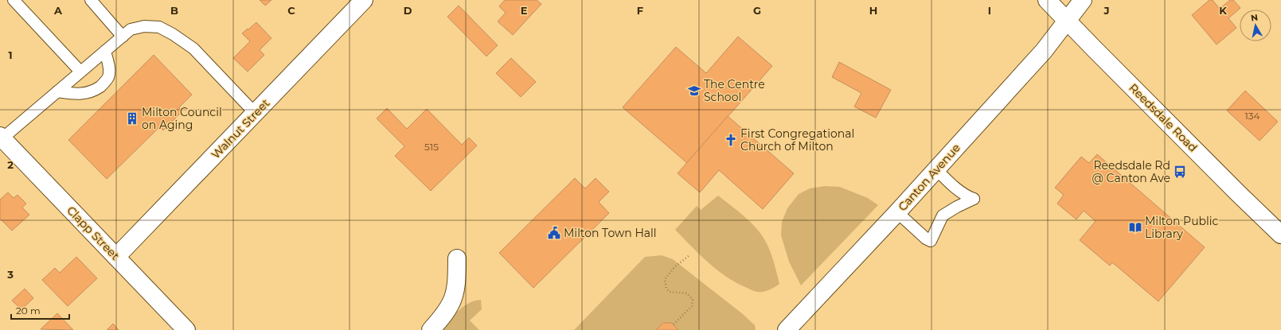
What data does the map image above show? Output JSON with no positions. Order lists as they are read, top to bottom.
{
  "streets": {
    "main road": [
      "Reedsdale Road",
      "Walnut Street",
      "Canton Avenue",
      "Clapp Street"
    ]
  },
  "crossings": [
    ["Reedsdale Road", "Canton Avenue"],
    ["Walnut Street", "Clapp Street"]
  ],
  "places": {
    "school or university": ["The Centre School"],
    "building": ["Milton Council on Aging"],
    "church": ["First Congregational Church of Milton"],
    "bus stop": ["Reedsdale Rd @ Canton Ave"],
    "library": ["Milton Public Library"],
    "public building": ["Milton Town Hall"]
  },
  "house_numbers": ["134", "515"],
  "scale_bar": "20 m",
  "north": "top",
  "grid": {
    "columns": [
      "A",
      "B",
      "C",
      "D",
      "E",
      "F",
      "G",
      "H",
      "I",
      "J",
      "K"
    ],
    "rows": ["1", "2", "3"]
  }
}
